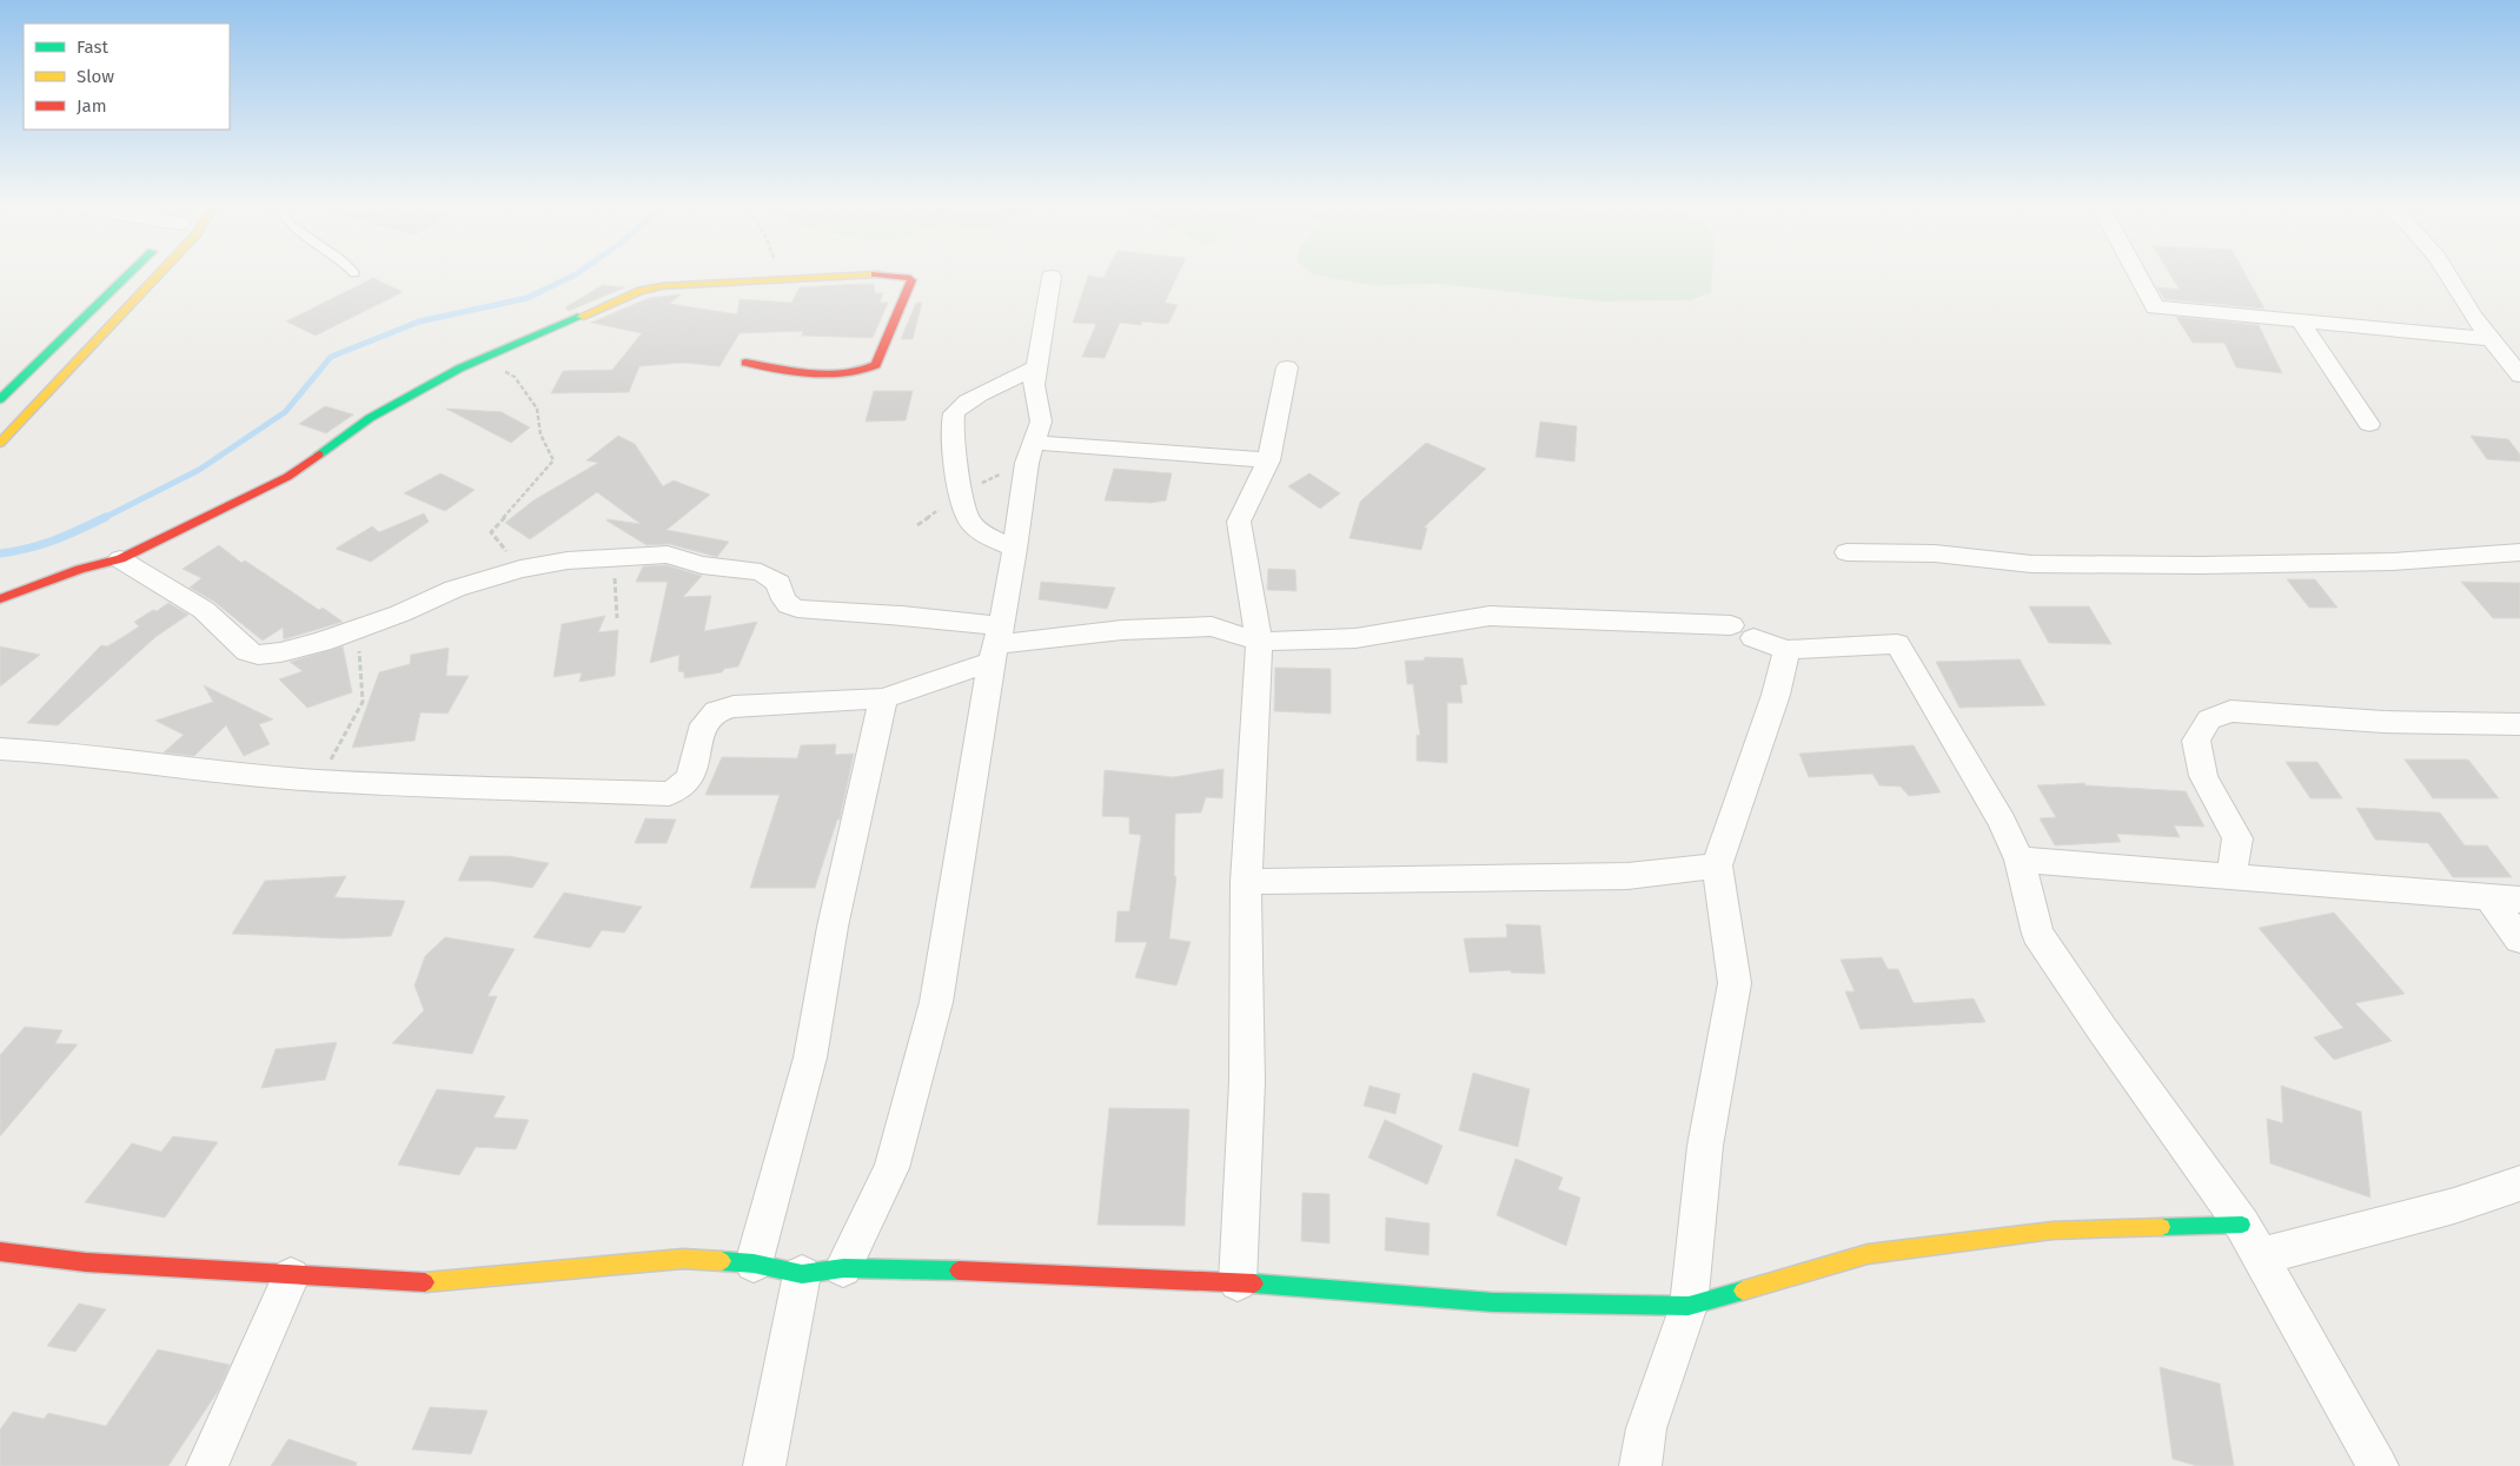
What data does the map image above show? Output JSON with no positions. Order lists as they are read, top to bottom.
{
  "legend": ["Fast", "Slow", "Jam"]
}
